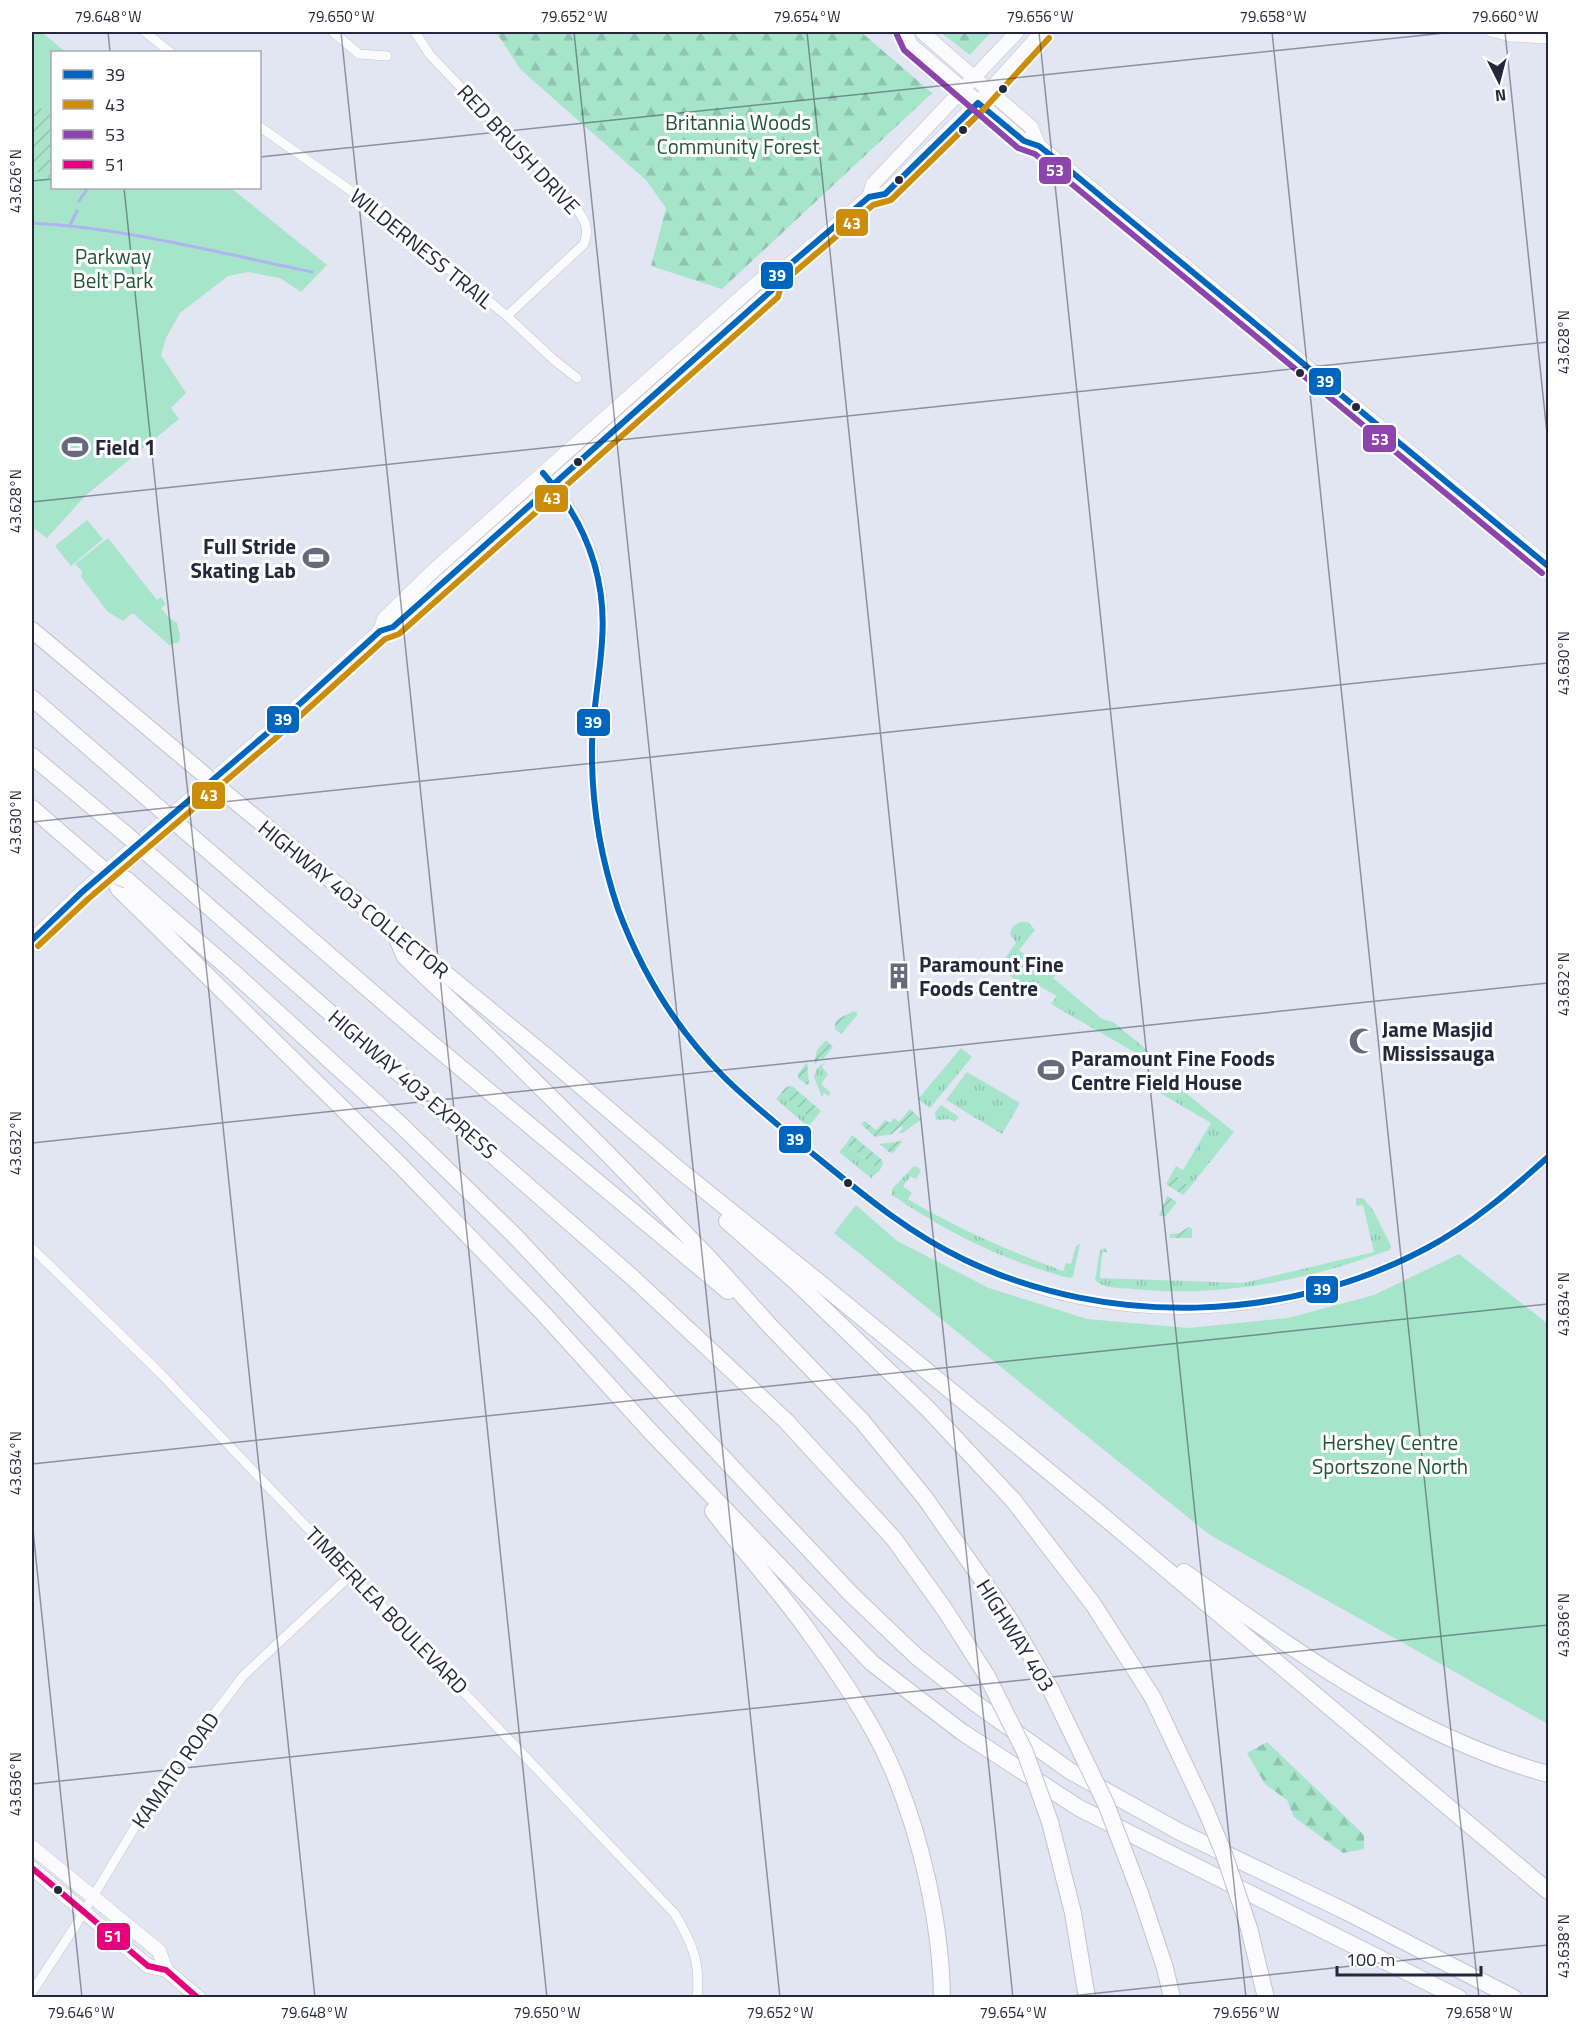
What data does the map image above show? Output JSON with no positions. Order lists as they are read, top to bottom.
{
  "streets": {
    "highway": ["HIGHWAY 403 COLLECTOR", "HIGHWAY 403 EXPRESS", "HIGHWAY 403"],
    "street": [
      "RED BRUSH DRIVE",
      "WILDERNESS TRAIL",
      "TIMBERLEA BOULEVARD",
      "KAMATO ROAD"
    ]
  },
  "crossings": [
    ["RED BRUSH DRIVE", "WILDERNESS TRAIL"],
    ["HIGHWAY 403 EXPRESS", "HIGHWAY 403"],
    ["TIMBERLEA BOULEVARD", "KAMATO ROAD"]
  ],
  "parks": ["Britannia Woods Community Forest", "Parkway Belt Park", "Hershey Centre Sportszone North"],
  "places": {
    "sports": ["Field 1", "Full Stride Skating Lab", "Paramount Fine Foods Centre Field House"],
    "building": ["Paramount Fine Foods Centre"],
    "mosque": ["Jame Masjid Mississauga"]
  },
  "lines": [
    "transit line 53",
    "transit line 43",
    "transit line 39",
    "transit line 51"
  ],
  "legend": [
    "39",
    "43",
    "53",
    "51"
  ],
  "scale_bar": "100 m",
  "north": "bottom",
  "coordinates": [
    "79.648°W",
    "79.650°W",
    "79.652°W",
    "79.654°W",
    "79.656°W",
    "79.658°W",
    "79.660°W",
    "43.626°N",
    "43.628°N",
    "43.630°N",
    "43.632°N",
    "43.634°N",
    "43.636°N",
    "43.638°N",
    "79.646°W"
  ]
}
